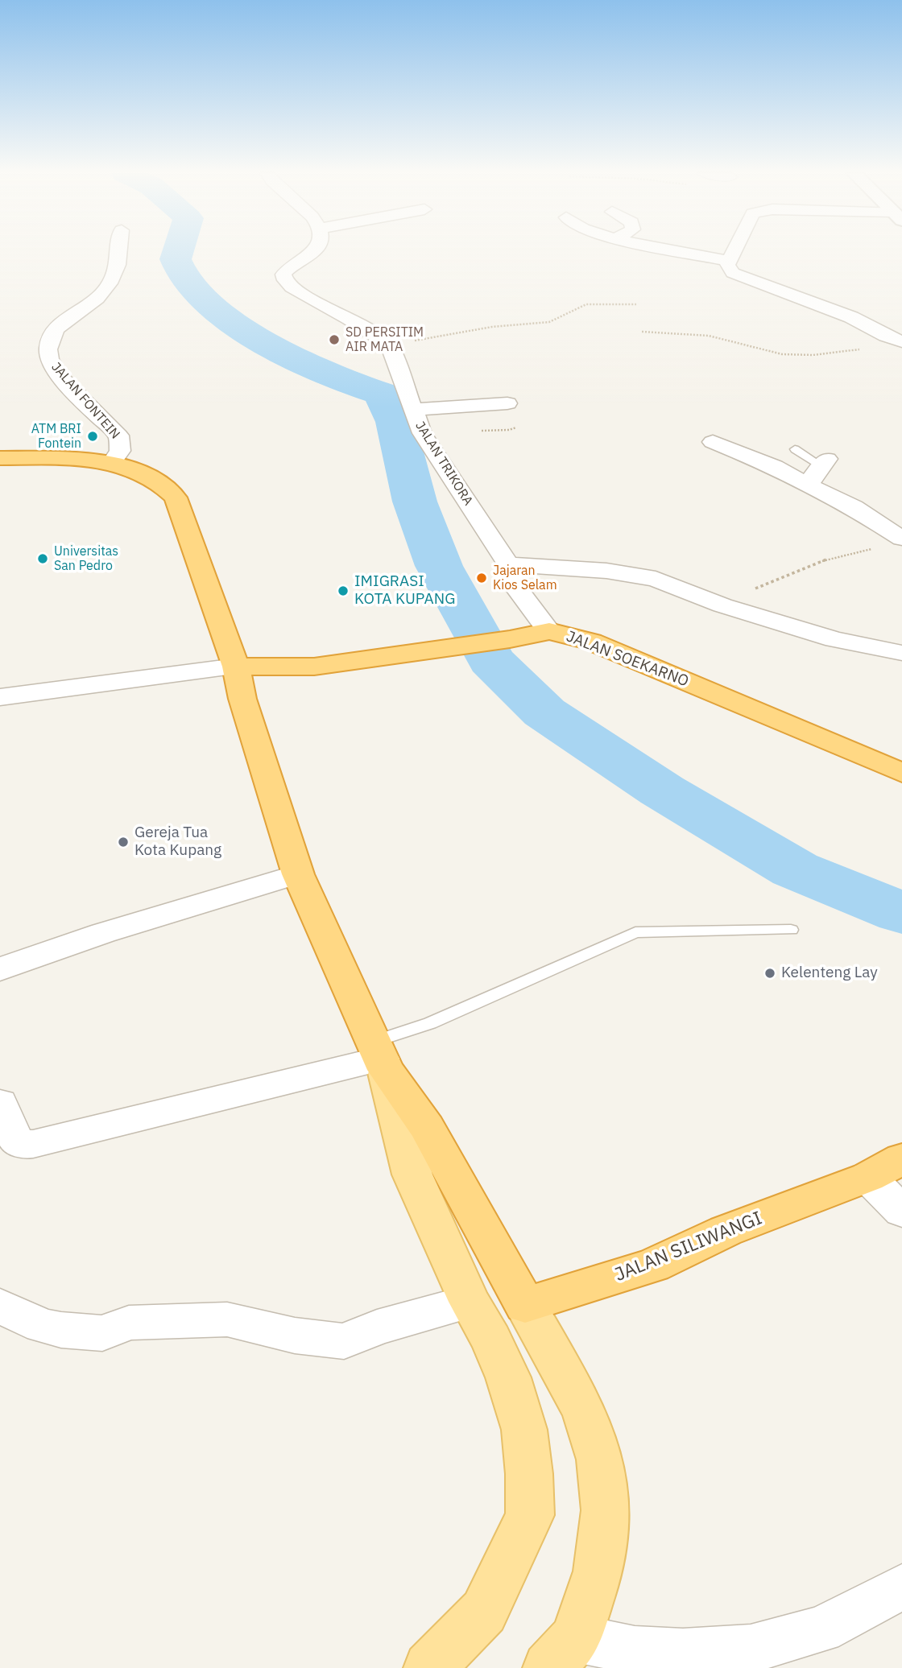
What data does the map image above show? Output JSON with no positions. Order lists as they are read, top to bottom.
{
  "streets": {
    "highway": ["JALAN SOEKARNO", "JALAN SILIWANGI"],
    "street": ["JALAN FONTEIN", "JALAN TRIKORA"]
  },
  "crossings": [
    ["JALAN TRIKORA", "JALAN SOEKARNO"]
  ],
  "places": [
    "SD PERSITIM AIR MATA",
    "ATM BRI Fontein",
    "Universitas San Pedro",
    "Jajaran Kios Selam",
    "IMIGRASI KOTA KUPANG",
    "Gereja Tua Kota Kupang",
    "Kelenteng Lay"
  ]
}
